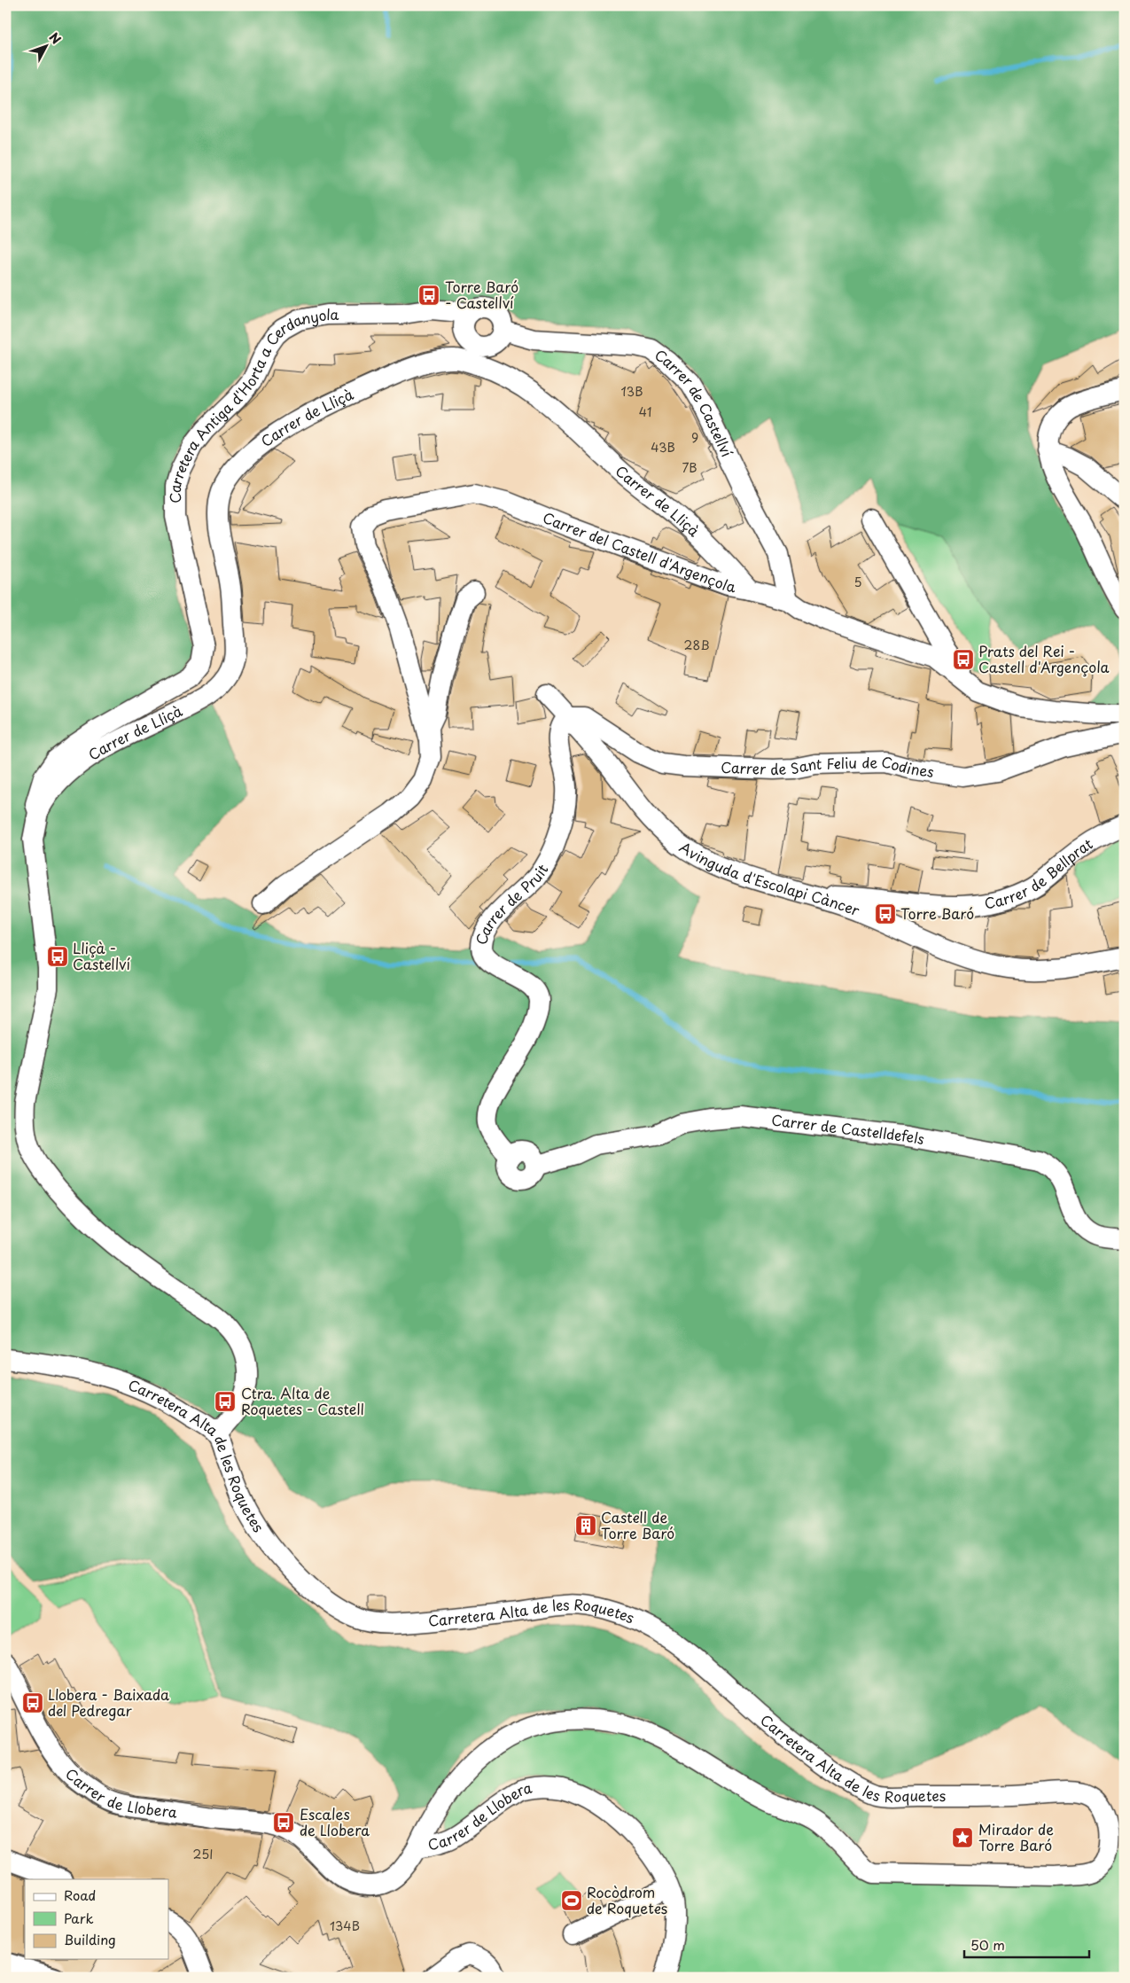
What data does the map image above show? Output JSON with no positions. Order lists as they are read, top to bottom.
{
  "streets": {
    "street": [
      "Carrer de Castellví",
      "Carretera Antiga d'Horta a Cerdanyola",
      "Carrer de Lliçà",
      "Carrer del Castell d'Argençola",
      "Carrer de Sant Feliu de Codines",
      "Carrer de Bellprat",
      "Avinguda d'Escolapi Càncer",
      "Carrer de Pruit",
      "Carrer de Castelldefels",
      "Carretera Alta de les Roquetes",
      "Carrer de Llobera"
    ]
  },
  "crossings": [
    ["Carrer de Castellví", "Carretera Antiga d'Horta a Cerdanyola"],
    ["Carrer de Castellví", "Carrer del Castell d'Argençola"],
    ["Carretera Antiga d'Horta a Cerdanyola", "Carrer de Lliçà"],
    ["Carretera Antiga d'Horta a Cerdanyola", "Carretera Alta de les Roquetes"],
    ["Carrer de Lliçà", "Carrer del Castell d'Argençola"],
    ["Carrer de Sant Feliu de Codines", "Avinguda d'Escolapi Càncer"],
    ["Carrer de Sant Feliu de Codines", "Carrer de Pruit"],
    ["Carrer de Bellprat", "Avinguda d'Escolapi Càncer"],
    ["Avinguda d'Escolapi Càncer", "Carrer de Pruit"],
    ["Carrer de Pruit", "Carrer de Castelldefels"]
  ],
  "places": {
    "bus stop": [
      "Torre Baró - Castellví",
      "Prats del Rei - Castell d'Argençola",
      "Torre Baró",
      "Lliçà - Castellví",
      "Ctra. Alta de Roquetes - Castell",
      "Llobera - Baixada del Pedregar",
      "Escales de Llobera"
    ],
    "building": ["Castell de Torre Baró"],
    "place": ["Mirador de Torre Baró"],
    "sports": ["Rocòdrom de Roquetes"]
  },
  "house_numbers": [
    "13B",
    "41",
    "9",
    "43B",
    "7B",
    "5",
    "28B",
    "25I",
    "134B"
  ],
  "legend": ["Road", "Park", "Building"],
  "scale_bar": "50 m",
  "north": "top right"
}
